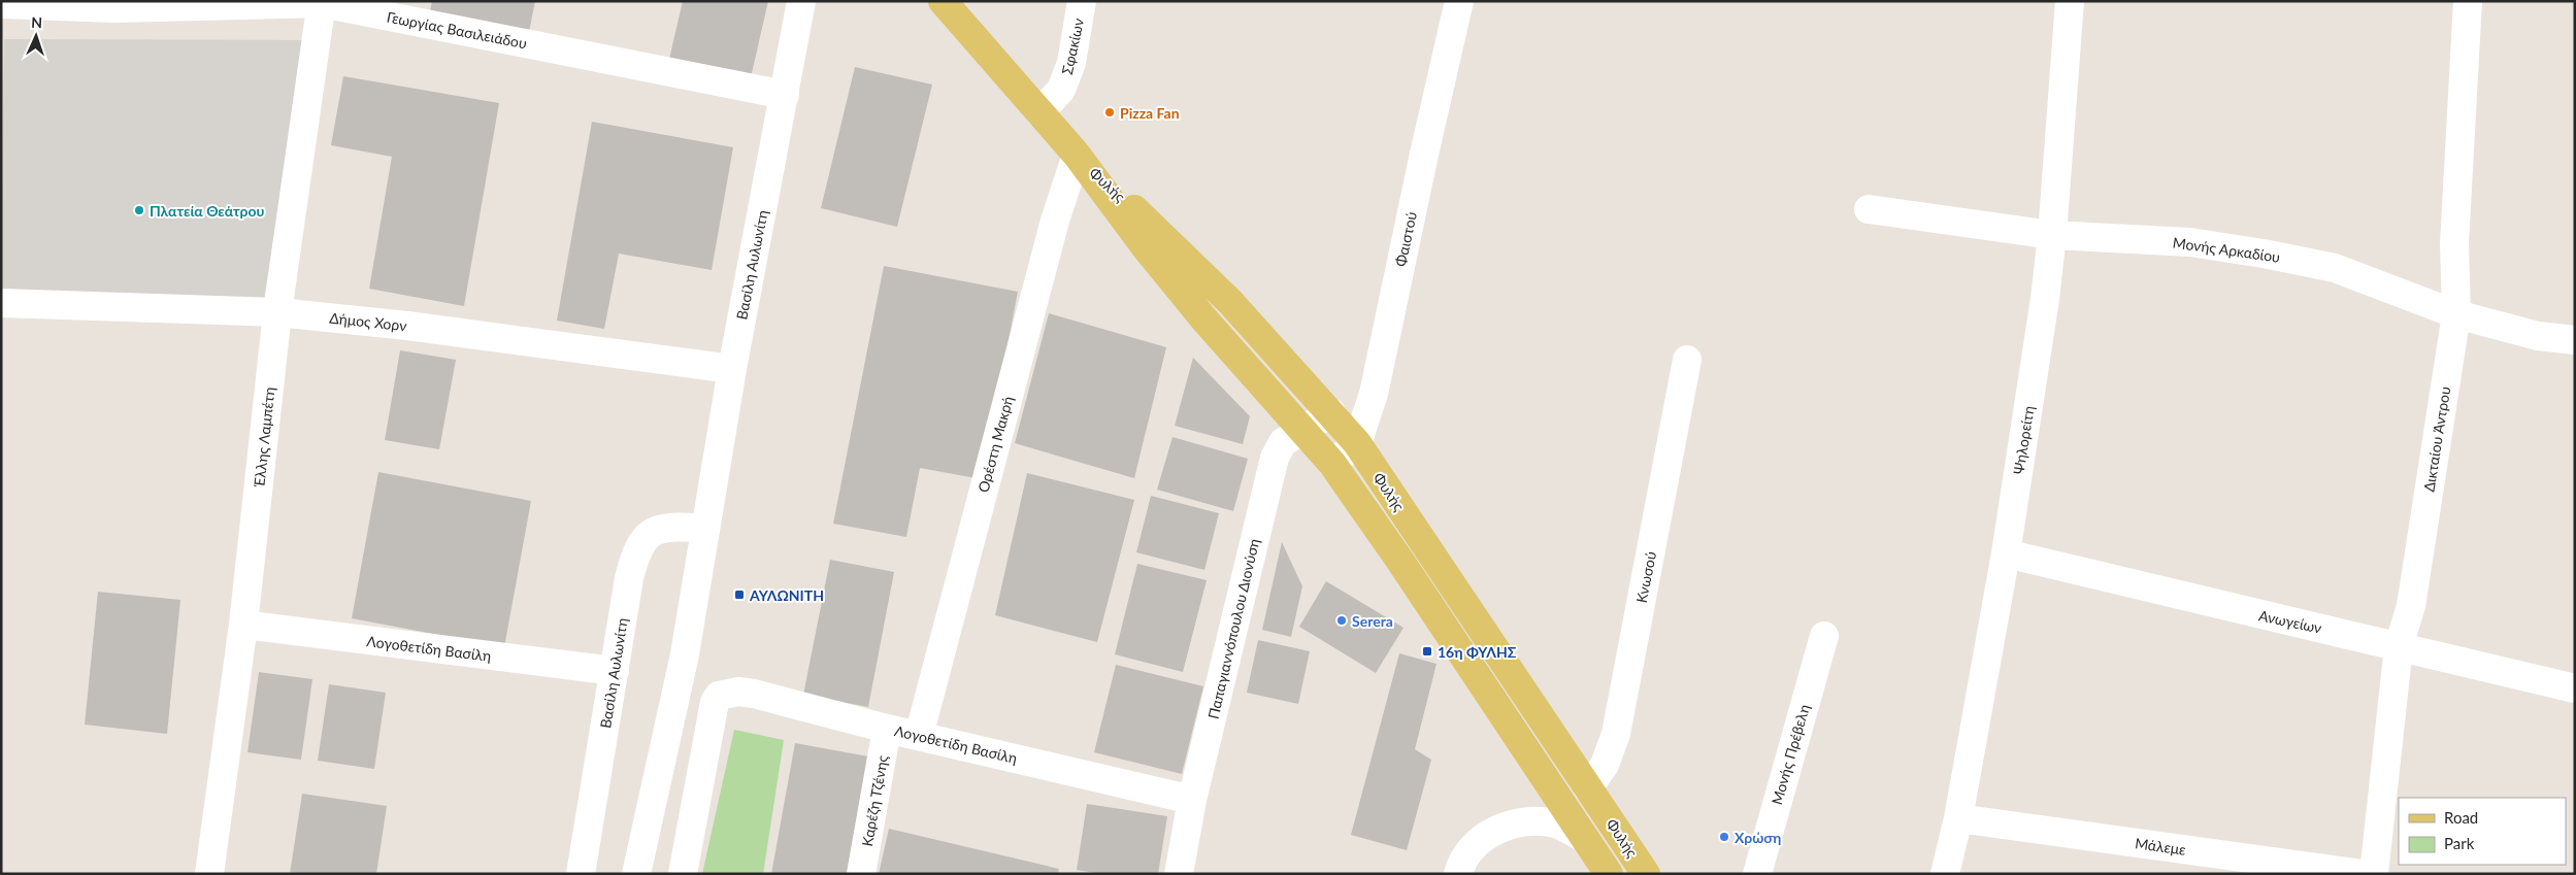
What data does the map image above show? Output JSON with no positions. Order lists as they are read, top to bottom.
{
  "streets": {
    "main road": ["Φυλής"],
    "street": [
      "Γεωργίας Βασιλειάδου",
      "Σφακίων",
      "Φαιστού",
      "Μονής Αρκαδίου",
      "Βασίλη Αυλωνίτη",
      "Δήμος Χορν",
      "Έλλης Λαμπέτη",
      "Δικταίου Άντρου",
      "Ψηλορείτη",
      "Ορέστη Μακρή",
      "Κνωσού",
      "Ανωγείων",
      "Παπαγιαννόπουλου Διονύση",
      "Λογοθετίδη Βασίλη",
      "Μονής Πρέβελη",
      "Καρέζη Τζένης",
      "Μάλεμε"
    ]
  },
  "crossings": [
    ["Γεωργίας Βασιλειάδου", "Βασίλη Αυλωνίτη"],
    ["Γεωργίας Βασιλειάδου", "Έλλης Λαμπέτη"],
    ["Σφακίων", "Φυλής"],
    ["Φυλής", "Φαιστού"],
    ["Φυλής", "Ορέστη Μακρή"],
    ["Φυλής", "Κνωσού"],
    ["Φυλής", "Παπαγιαννόπουλου Διονύση"],
    ["Μονής Αρκαδίου", "Δικταίου Άντρου"],
    ["Μονής Αρκαδίου", "Ψηλορείτη"],
    ["Βασίλη Αυλωνίτη", "Δήμος Χορν"],
    ["Βασίλη Αυλωνίτη", "Λογοθετίδη Βασίλη"],
    ["Δήμος Χορν", "Έλλης Λαμπέτη"],
    ["Έλλης Λαμπέτη", "Λογοθετίδη Βασίλη"],
    ["Δικταίου Άντρου", "Ανωγείων"],
    ["Ψηλορείτη", "Ανωγείων"],
    ["Ψηλορείτη", "Μάλεμε"],
    ["Ορέστη Μακρή", "Λογοθετίδη Βασίλη"],
    ["Παπαγιαννόπουλου Διονύση", "Λογοθετίδη Βασίλη"],
    ["Λογοθετίδη Βασίλη", "Καρέζη Τζένης"]
  ],
  "places": {
    "other": [
      "Pizza Fan",
      "Πλατεία Θεάτρου",
      "Serera",
      "Χρώση"
    ],
    "transit": ["ΑΥΛΩΝΙΤΗ", "16η ΦΥΛΗΣ"]
  },
  "legend": ["Road", "Park"],
  "north": "top"
}
